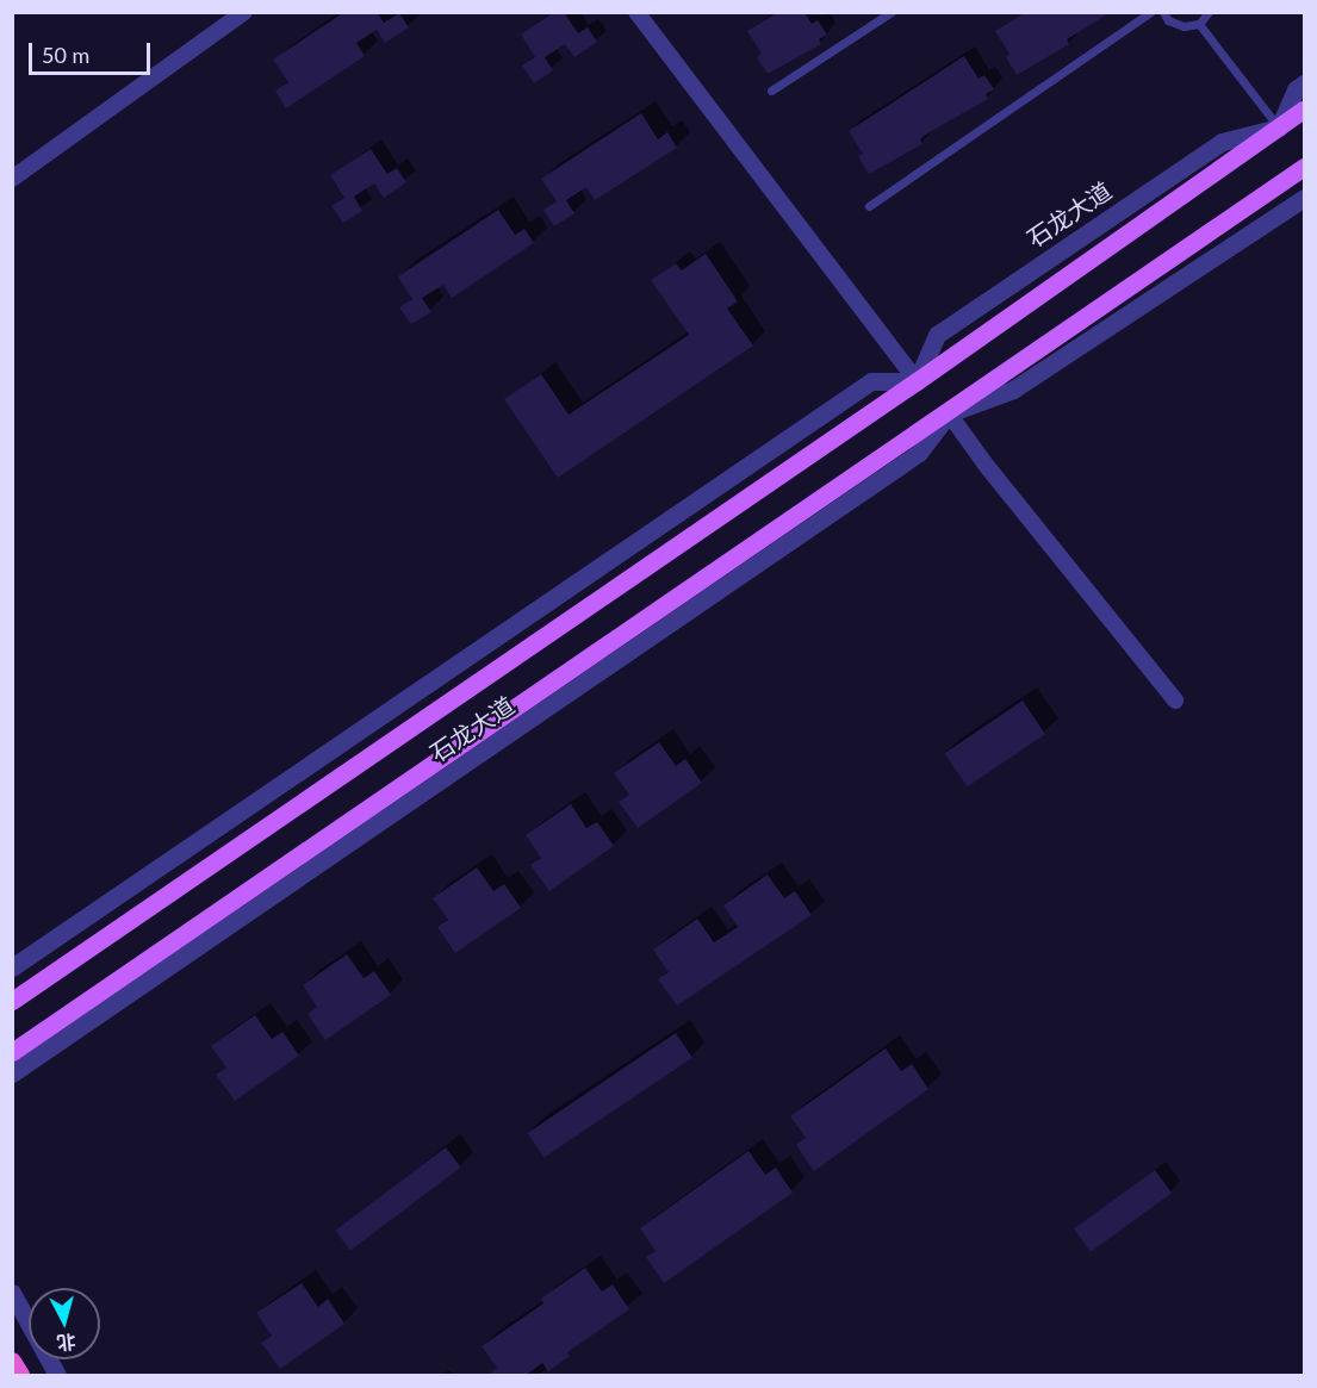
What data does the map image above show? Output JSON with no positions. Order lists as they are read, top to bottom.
{
  "streets": {
    "main road": ["石龙大道"]
  },
  "scale_bar": "50 m",
  "north": "bottom"
}
